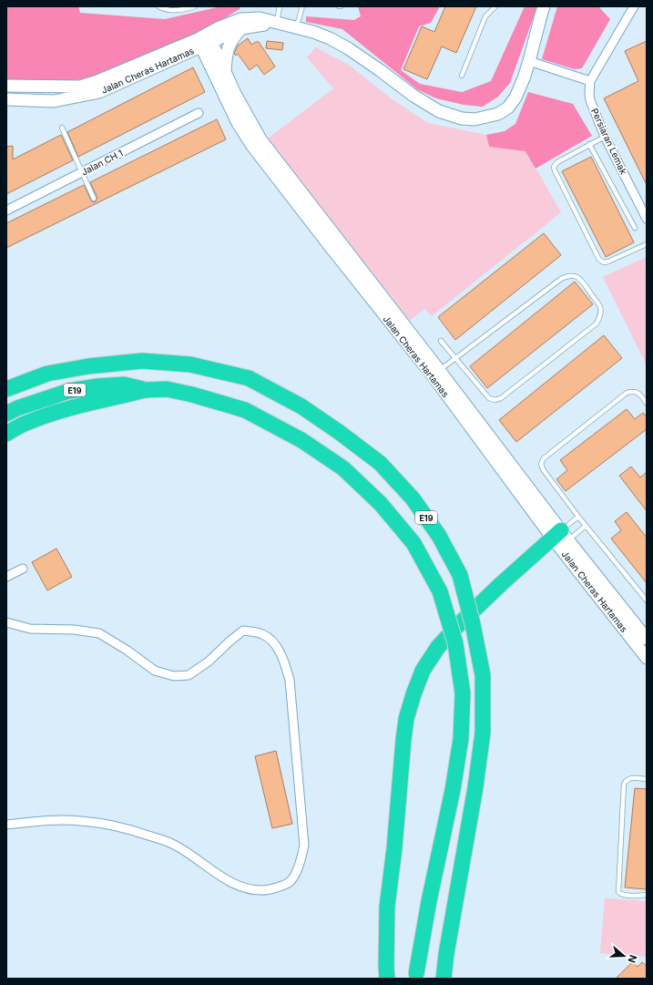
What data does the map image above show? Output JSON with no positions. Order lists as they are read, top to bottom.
{
  "streets": {
    "highway": ["E19"],
    "street": ["Jalan Cheras Hartamas", "Persiaran Lemak", "Jalan CH 1"]
  },
  "north": "right"
}
